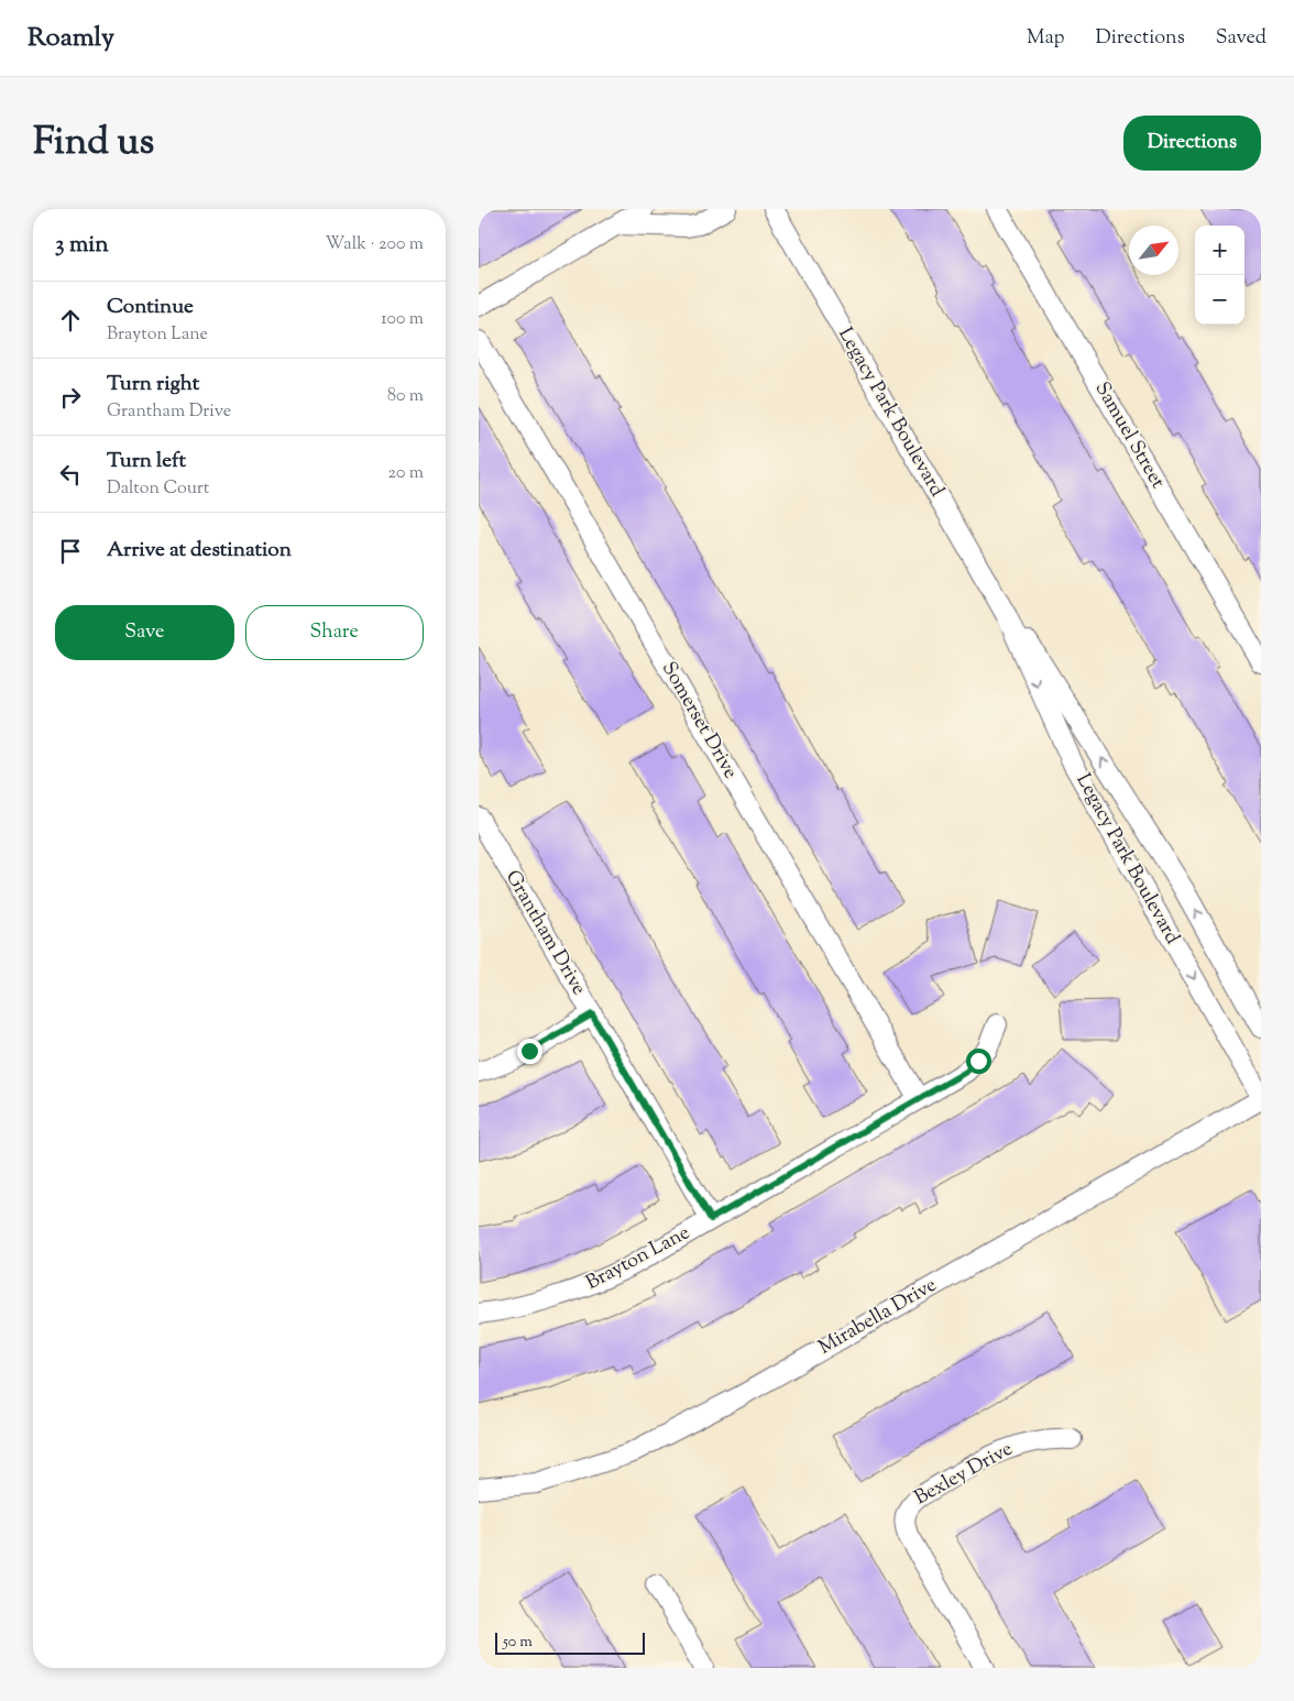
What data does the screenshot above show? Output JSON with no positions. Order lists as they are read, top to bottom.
{
  "streets": {
    "street": [
      "Legacy Park Boulevard",
      "Samuel Street",
      "Somerset Drive",
      "Grantham Drive",
      "Brayton Lane",
      "Mirabella Drive",
      "Bexley Drive"
    ]
  },
  "crossings": [
    ["Legacy Park Boulevard", "Mirabella Drive"],
    ["Somerset Drive", "Brayton Lane"],
    ["Grantham Drive", "Brayton Lane"]
  ],
  "scale_bar": "50 m",
  "north": "top right",
  "page": {
    "header": "Roamly",
    "nav": ["Map", "Directions", "Saved"],
    "title": "Find us",
    "buttons": [
      "Directions",
      ["Save", "Share"]
    ],
    "heading": ["3 min", "Walk · 200 m"],
    "map_buttons": ["+", "−"],
    "list": [
      ["Continue", "Brayton Lane", "100 m"],
      ["Turn right", "Grantham Drive", "80 m"],
      ["Turn left", "Dalton Court", "20 m"],
      "Arrive at destination"
    ],
    "scale": "50 m"
  }
}
